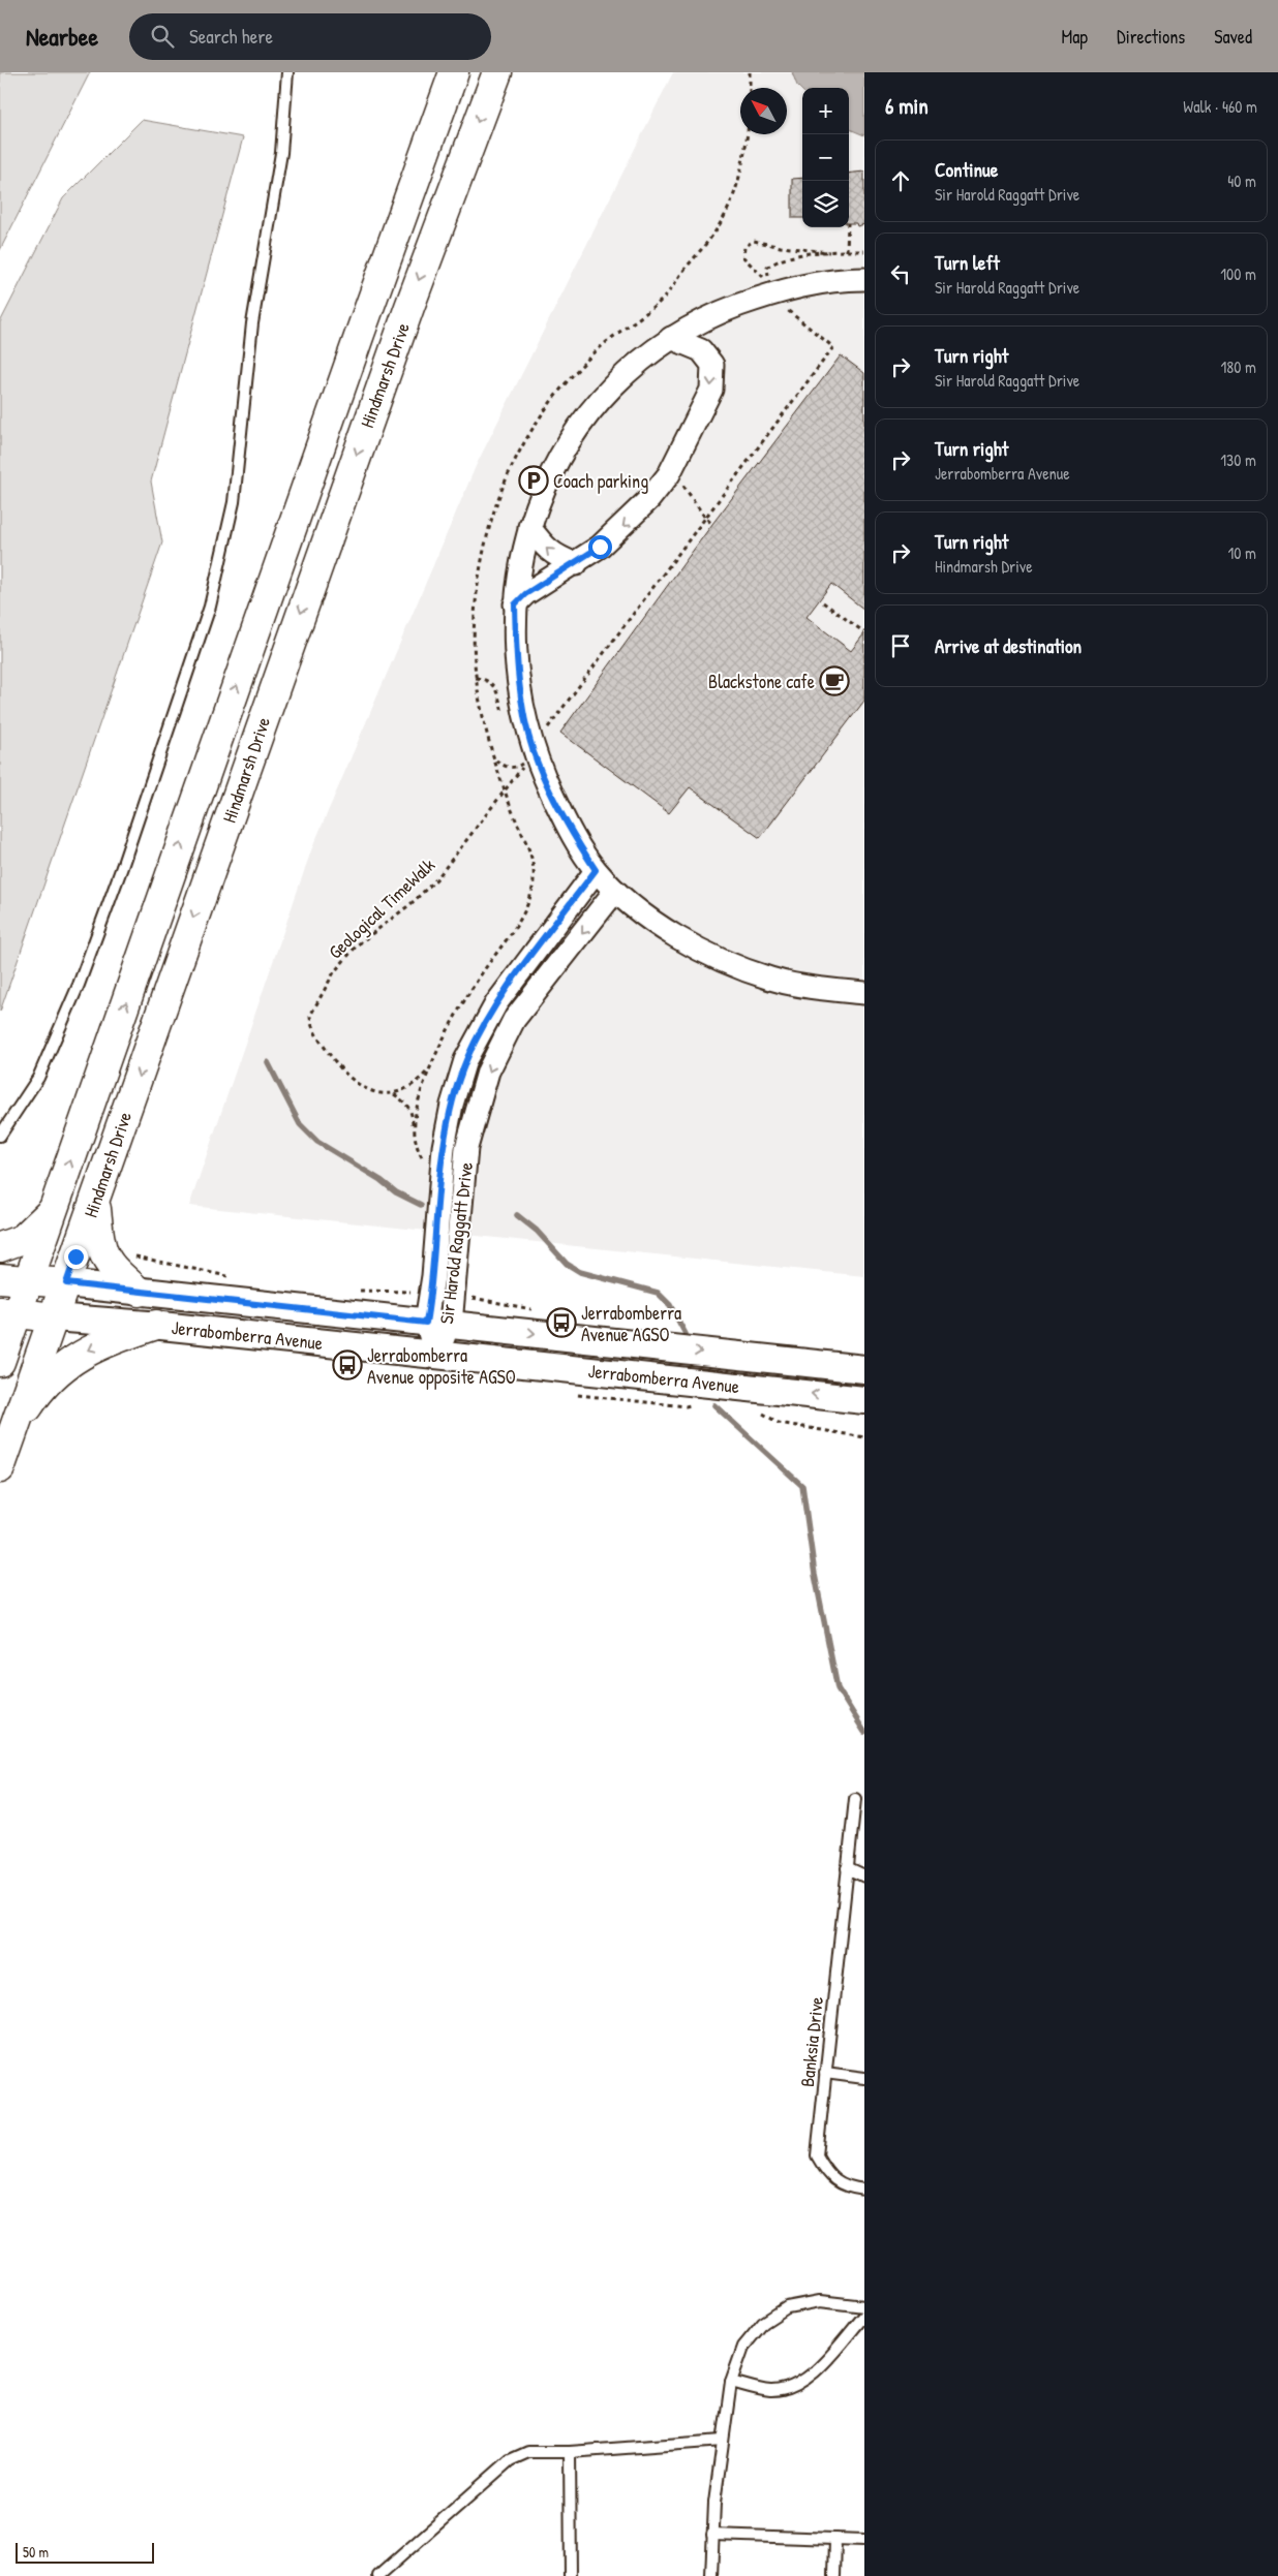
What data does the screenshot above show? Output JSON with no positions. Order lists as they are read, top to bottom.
{
  "streets": {
    "main road": ["Hindmarsh Drive", "Jerrabomberra Avenue"],
    "street": ["Sir Harold Raggatt Drive"],
    "lane": ["Banksia Drive"],
    "path": ["Geological TimeWalk"]
  },
  "crossings": [
    ["Hindmarsh Drive", "Jerrabomberra Avenue"],
    ["Sir Harold Raggatt Drive", "Jerrabomberra Avenue"]
  ],
  "places": {
    "parking": ["Coach parking"],
    "cafe": ["Blackstone cafe"],
    "bus stop": ["Jerrabomberra Avenue AGSO", "Jerrabomberra Avenue opposite AGSO"]
  },
  "scale_bar": "50 m",
  "north": "top left",
  "page": {
    "header": "Nearbee",
    "search": "Search here",
    "nav": ["Map", "Directions", "Saved"],
    "heading": ["6 min", "Walk · 460 m"],
    "map_buttons": ["+", "−"],
    "list": [
      ["Continue", "Sir Harold Raggatt Drive", "40 m"],
      ["Turn left", "Sir Harold Raggatt Drive", "100 m"],
      ["Turn right", "Sir Harold Raggatt Drive", "180 m"],
      ["Turn right", "Jerrabomberra Avenue", "130 m"],
      ["Turn right", "Hindmarsh Drive", "10 m"],
      "Arrive at destination"
    ],
    "scale": "50 m"
  }
}
